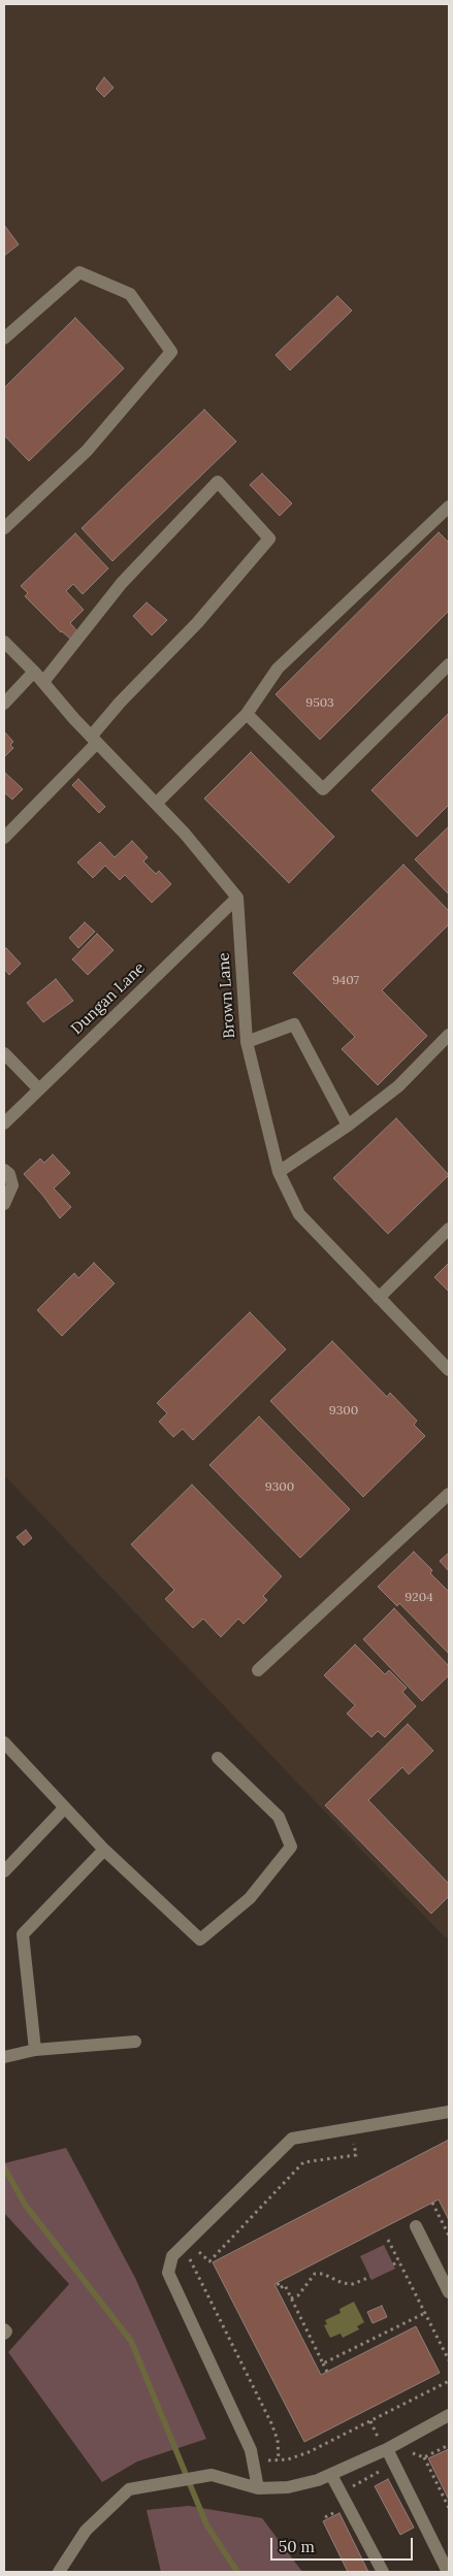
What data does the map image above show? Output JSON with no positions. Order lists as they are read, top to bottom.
{
  "streets": {
    "street": ["Brown Lane", "Dungan Lane"]
  },
  "crossings": [
    ["Brown Lane", "Dungan Lane"]
  ],
  "house_numbers": [
    "9503",
    "9407",
    "9300",
    "9300",
    "9204"
  ],
  "scale_bar": "50 m"
}
